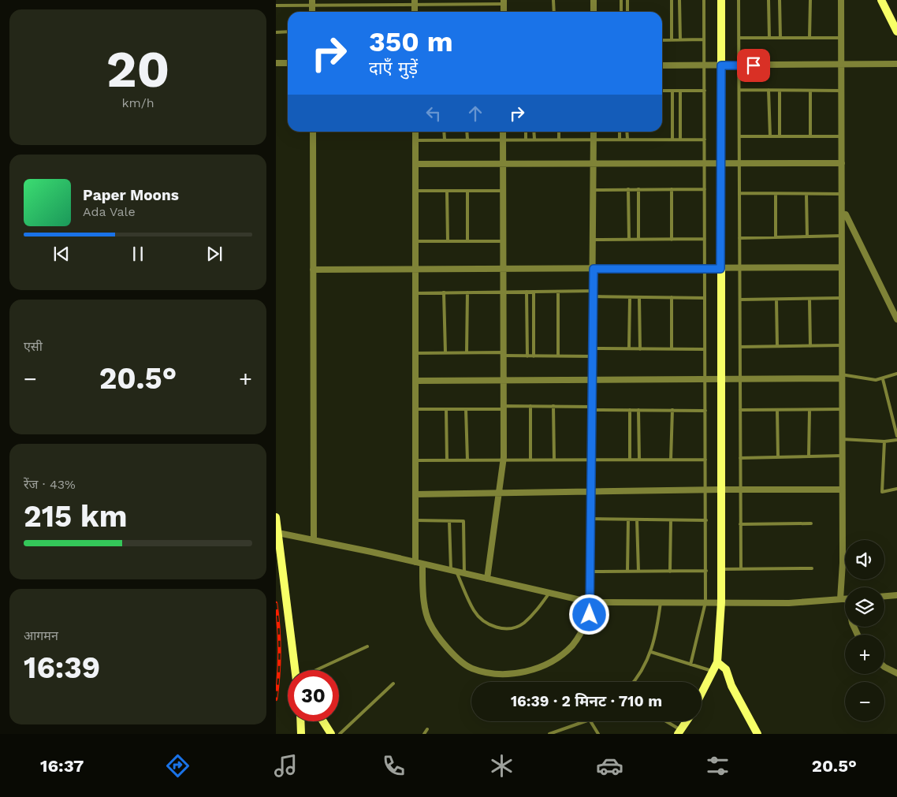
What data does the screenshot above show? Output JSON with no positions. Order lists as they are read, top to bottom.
{
  "page": {
    "tile": [
      ["20", "km/h"],
      "एसी",
      ["रेंज · 43%", "215 km"],
      ["आगमन", "16:39"]
    ],
    "turn": ["350 m", "दाएँ मुड़ें"],
    "song": ["Paper Moons", "Ada Vale"],
    "heat": ["−", "20.5°", "+"],
    "map_buttons": ["+", "−"],
    "limit": "30",
    "trip": "16:39 · 2 मिनट · 710 m",
    "tabs": ["16:37", "20.5°"]
  }
}
